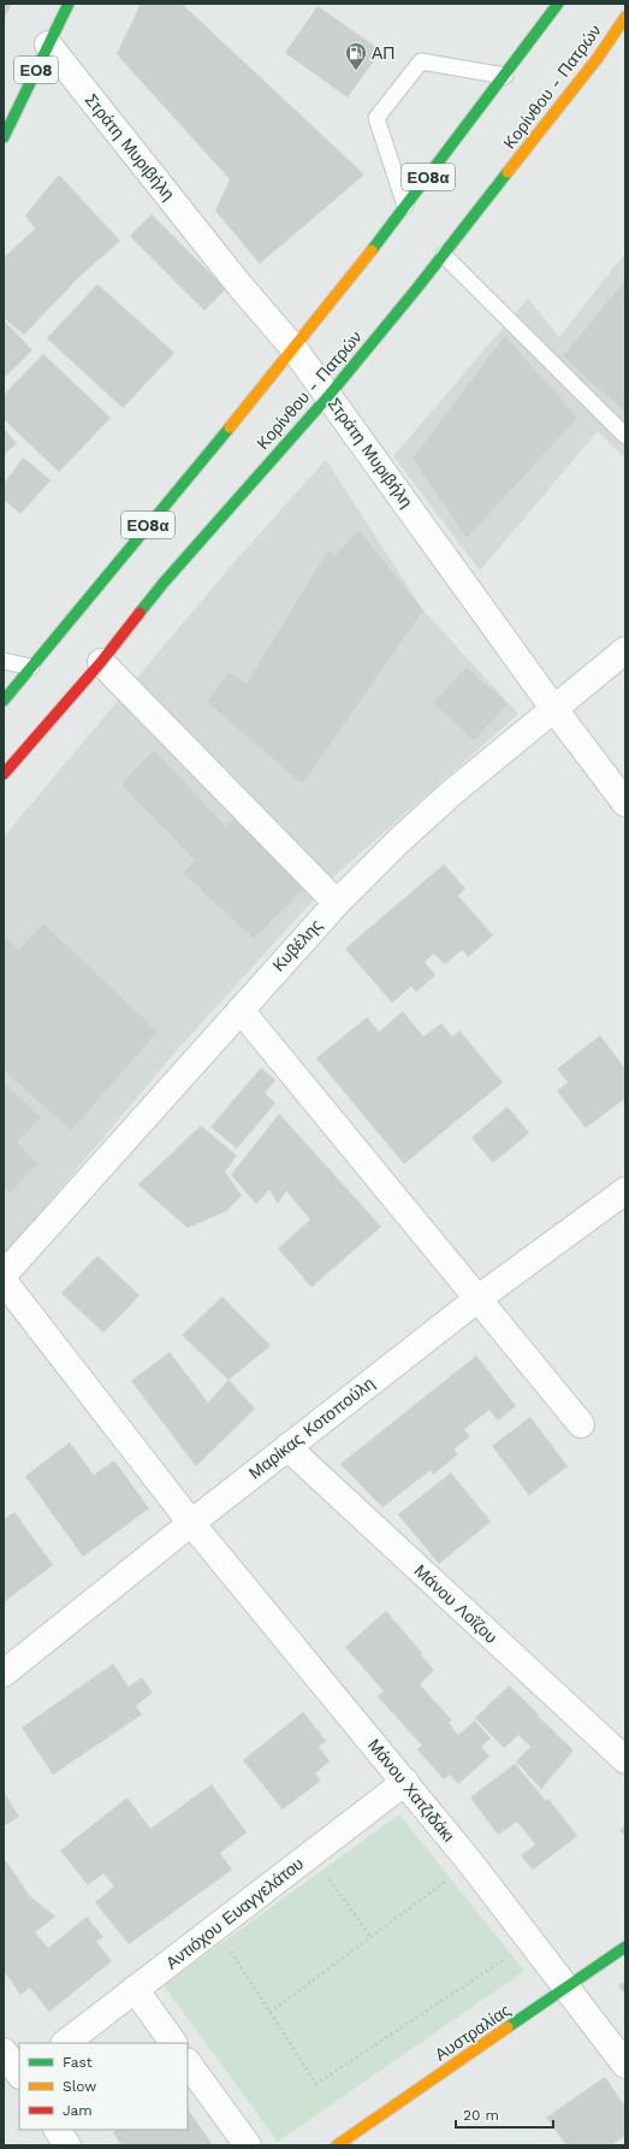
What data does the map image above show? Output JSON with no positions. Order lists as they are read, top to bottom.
{
  "streets": {
    "main road": [
      "ΕΟ8",
      "Κορίνθου - Πατρών",
      "ΕΟ8α",
      "Αυστραλίας"
    ],
    "street": [
      "Στράτη Μυριβήλη",
      "Κυβέλης",
      "Μαρίκας Κοτοπούλη",
      "Μάνου Λοΐζου",
      "Μάνου Χατζιδάκι",
      "Αντιόχου Ευαγγελάτου"
    ]
  },
  "crossings": [
    ["ΕΟ8", "Στράτη Μυριβήλη"],
    ["Κορίνθου - Πατρών", "Στράτη Μυριβήλη"],
    ["Στράτη Μυριβήλη", "ΕΟ8α"],
    ["Στράτη Μυριβήλη", "Κυβέλης"],
    ["Μαρίκας Κοτοπούλη", "Μάνου Λοΐζου"],
    ["Μαρίκας Κοτοπούλη", "Μάνου Χατζιδάκι"],
    ["Μάνου Χατζιδάκι", "Αντιόχου Ευαγγελάτου"],
    ["Μάνου Χατζιδάκι", "Αυστραλίας"]
  ],
  "places": {
    "fuel station": ["ΑΠ"]
  },
  "legend": ["Fast", "Slow", "Jam"],
  "scale_bar": "20 m"
}
